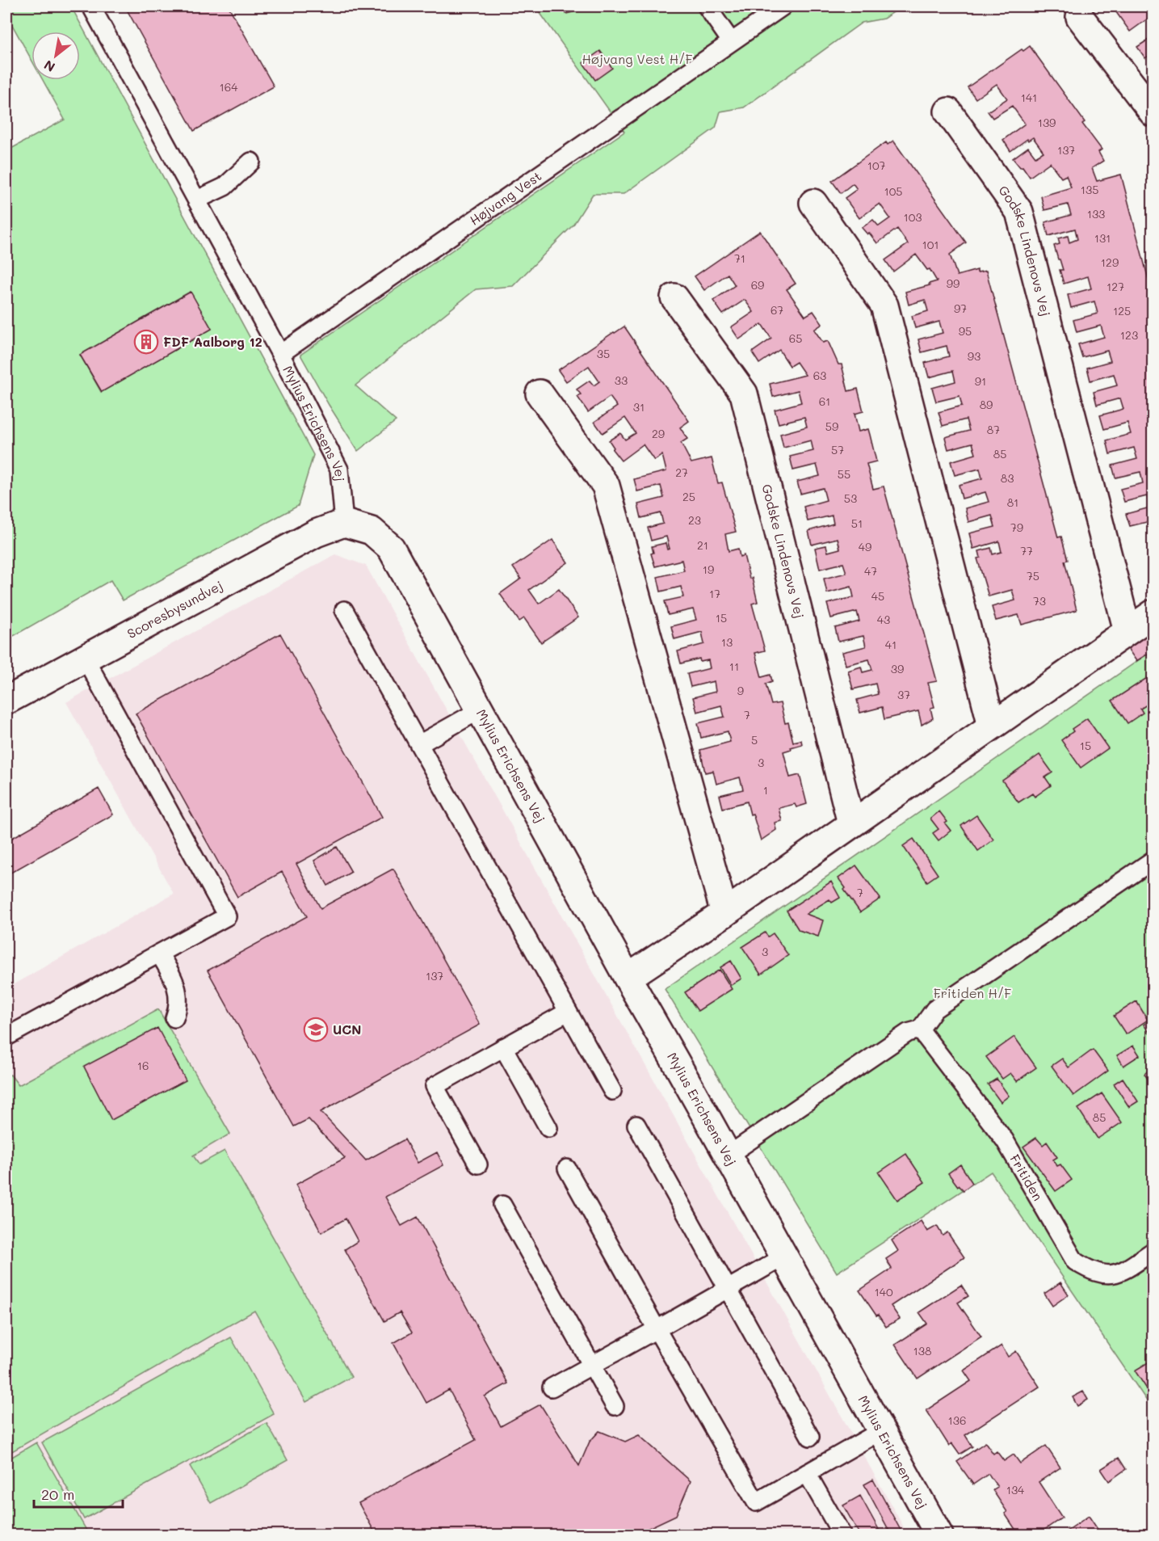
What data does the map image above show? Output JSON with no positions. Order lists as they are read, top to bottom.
{
  "streets": {
    "street": ["Godske Lindenovs Vej", "Mylius Erichsens Vej", "Scoresbysundvej"],
    "lane": ["Højvang Vest", "Fritiden"]
  },
  "crossings": [
    ["Højvang Vest", "Mylius Erichsens Vej"],
    ["Mylius Erichsens Vej", "Scoresbysundvej"]
  ],
  "parks": ["Højvang Vest H/F", "Fritiden H/F"],
  "places": {
    "building": ["FDF Aalborg 12"],
    "school or university": ["UCN"]
  },
  "house_numbers": [
    "164",
    "141",
    "139",
    "137",
    "107",
    "135",
    "105",
    "133",
    "103",
    "131",
    "101",
    "71",
    "129",
    "99",
    "69",
    "127",
    "97",
    "67",
    "125",
    "95",
    "123",
    "65",
    "35",
    "93",
    "63",
    "33",
    "91",
    "61",
    "89",
    "31",
    "59",
    "87",
    "29",
    "57",
    "85",
    "27",
    "55",
    "83",
    "25",
    "53",
    "81",
    "23",
    "51",
    "79",
    "21",
    "49",
    "77",
    "19",
    "47",
    "75",
    "17",
    "45",
    "73",
    "15",
    "43",
    "13",
    "41",
    "11",
    "39",
    "9",
    "37",
    "7",
    "5",
    "15",
    "3",
    "1",
    "7",
    "3",
    "137",
    "16",
    "85",
    "140",
    "138",
    "136",
    "134"
  ],
  "scale_bar": "20 m",
  "north": "bottom left"
}
